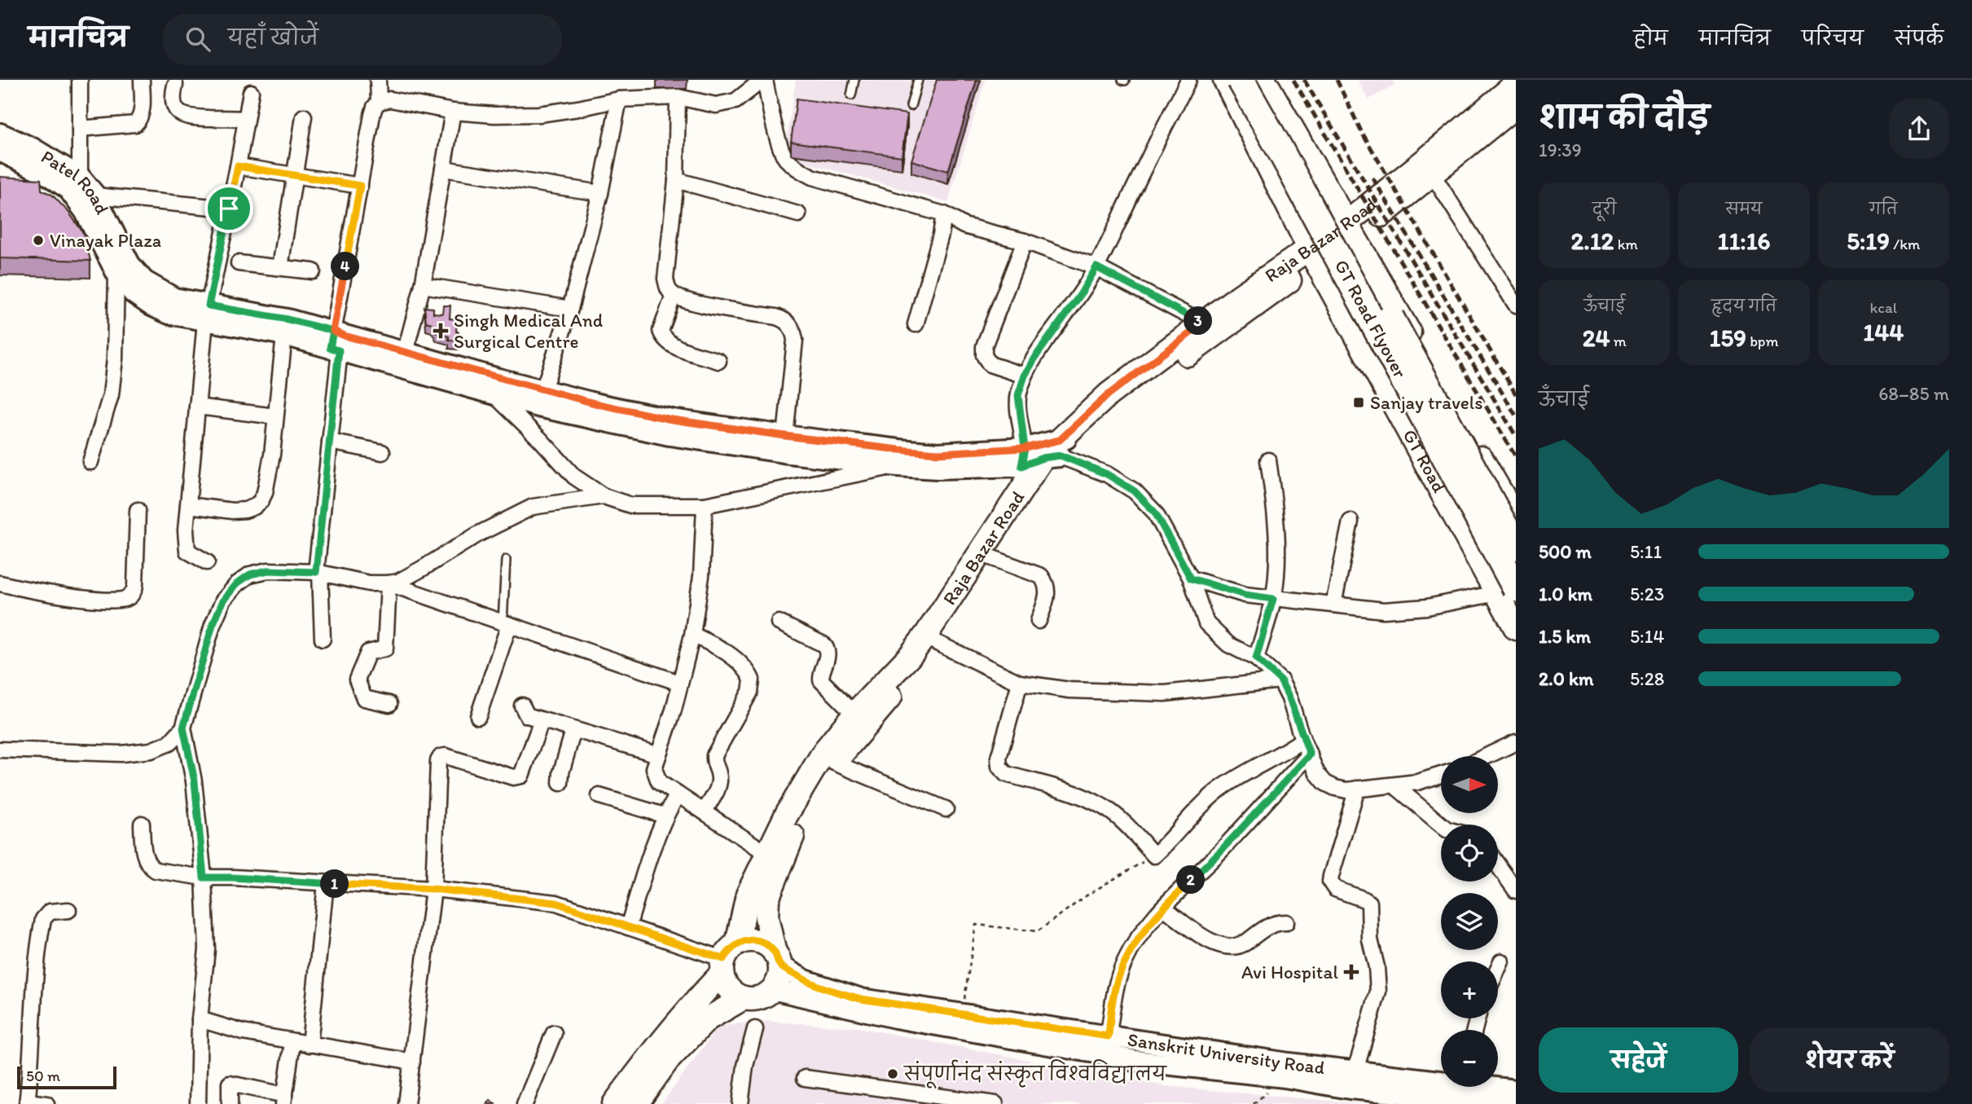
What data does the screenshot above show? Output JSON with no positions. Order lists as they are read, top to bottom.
{
  "streets": {
    "highway": ["GT Road Flyover"],
    "main road": ["Raja Bazar Road", "GT Road"],
    "street": ["Patel Road", "Sanskrit University Road"]
  },
  "crossings": [
    ["Patel Road", "Raja Bazar Road"],
    ["Raja Bazar Road", "GT Road"],
    ["GT Road Flyover", "GT Road"]
  ],
  "places": {
    "other": ["Vinayak Plaza", "संपूर्णानंद संस्कृत विश्वविद्यालय"],
    "health": ["Singh Medical And Surgical Centre", "Avi Hospital"],
    "transit": ["Sanjay travels"]
  },
  "scale_bar": "50 m",
  "north": "right",
  "page": {
    "header": "मानचित्र",
    "search": "यहाँ खोजें",
    "nav": [
      "होम",
      "मानचित्र",
      "परिचय",
      "संपर्क"
    ],
    "heading": ["शाम की दौड़", "19:39"],
    "stats": [
      ["दूरी", "2.12 km"],
      ["समय", "11:16"],
      ["गति", "5:19 /km"],
      ["ऊँचाई", "24 m"],
      ["हृदय गति", "159 bpm"],
      ["kcal", "144"]
    ],
    "pins": [
      "4",
      "3",
      "2",
      "1"
    ],
    "chart": ["ऊँचाई", "68–85 m"],
    "list": [
      {
        "name": "500 m",
        "note": "5:11"
      },
      {
        "name": "1.0 km",
        "note": "5:23"
      },
      {
        "name": "1.5 km",
        "note": "5:14"
      },
      {
        "name": "2.0 km",
        "note": "5:28"
      }
    ],
    "map_buttons": ["+", "−"],
    "buttons": ["सहेजें", "शेयर करें"],
    "scale": "50 m"
  }
}
